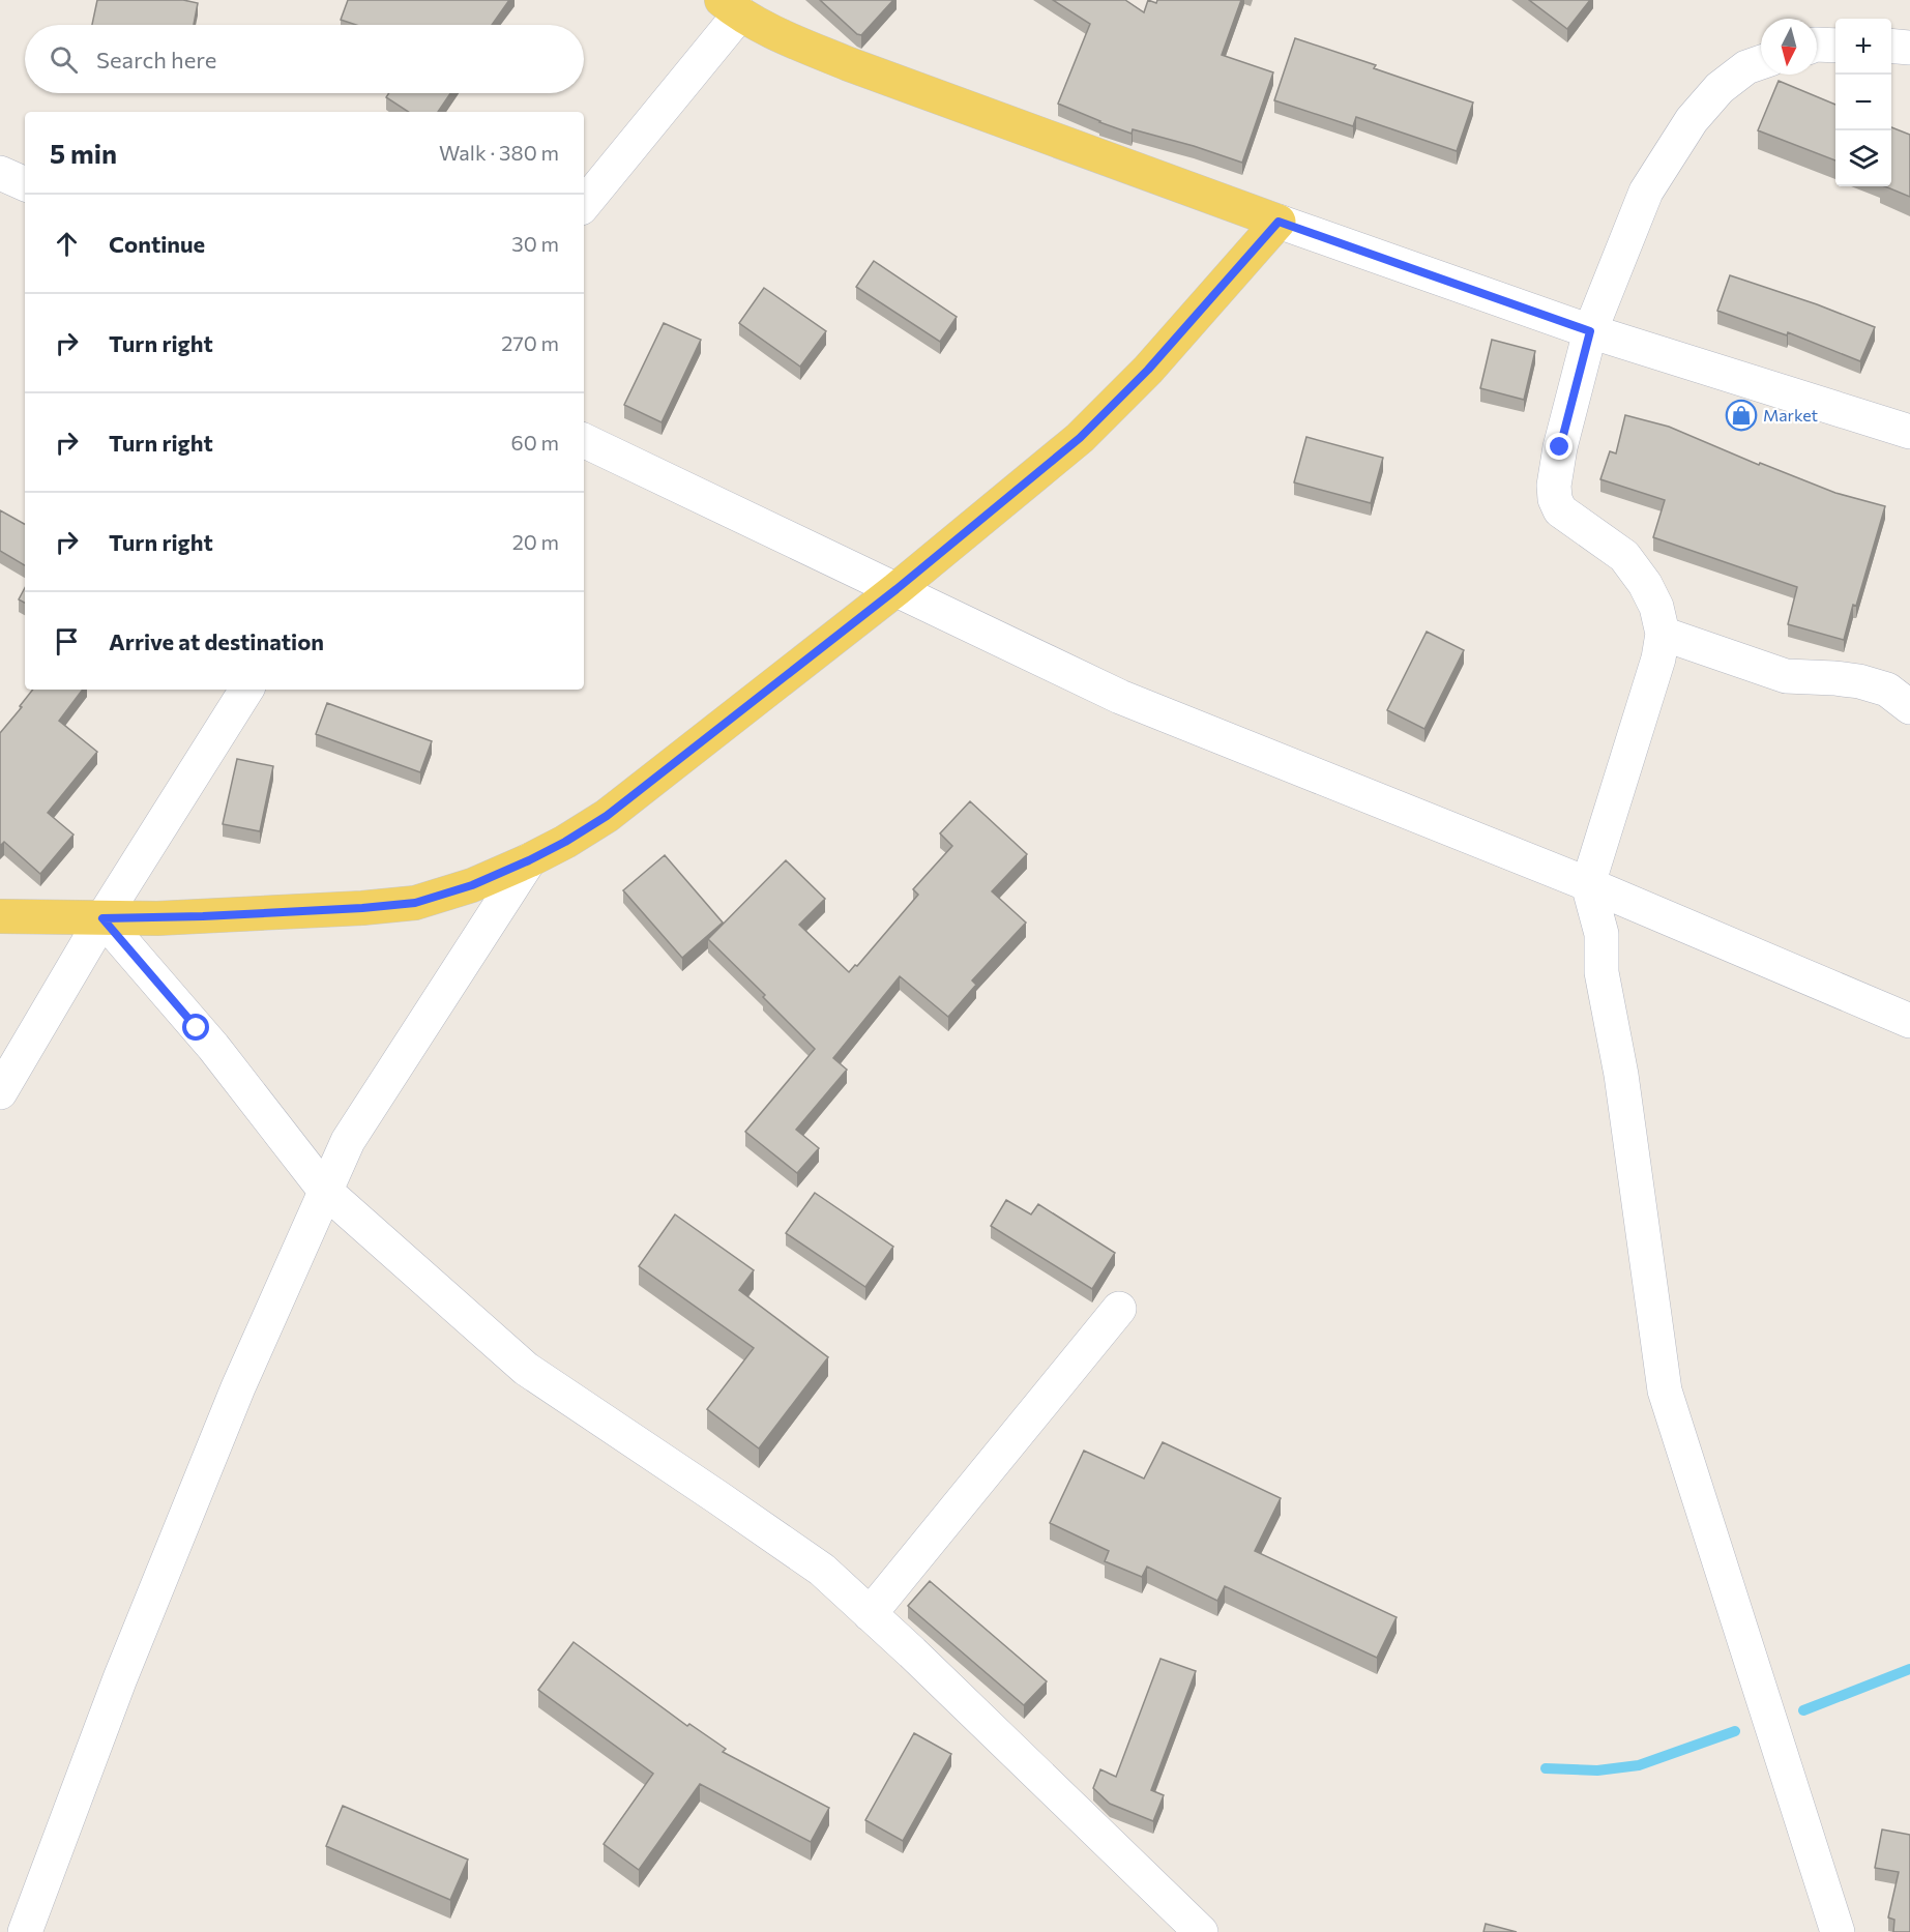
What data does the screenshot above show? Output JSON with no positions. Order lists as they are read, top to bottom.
{
  "places": {
    "shop": ["Market"]
  },
  "north": "bottom",
  "page": {
    "map_buttons": ["+", "−"],
    "search": "Search here",
    "heading": ["5 min", "Walk · 380 m"],
    "list": [
      ["Continue", "30 m"],
      ["Turn right", "270 m"],
      ["Turn right", "60 m"],
      ["Turn right", "20 m"],
      "Arrive at destination"
    ]
  }
}
